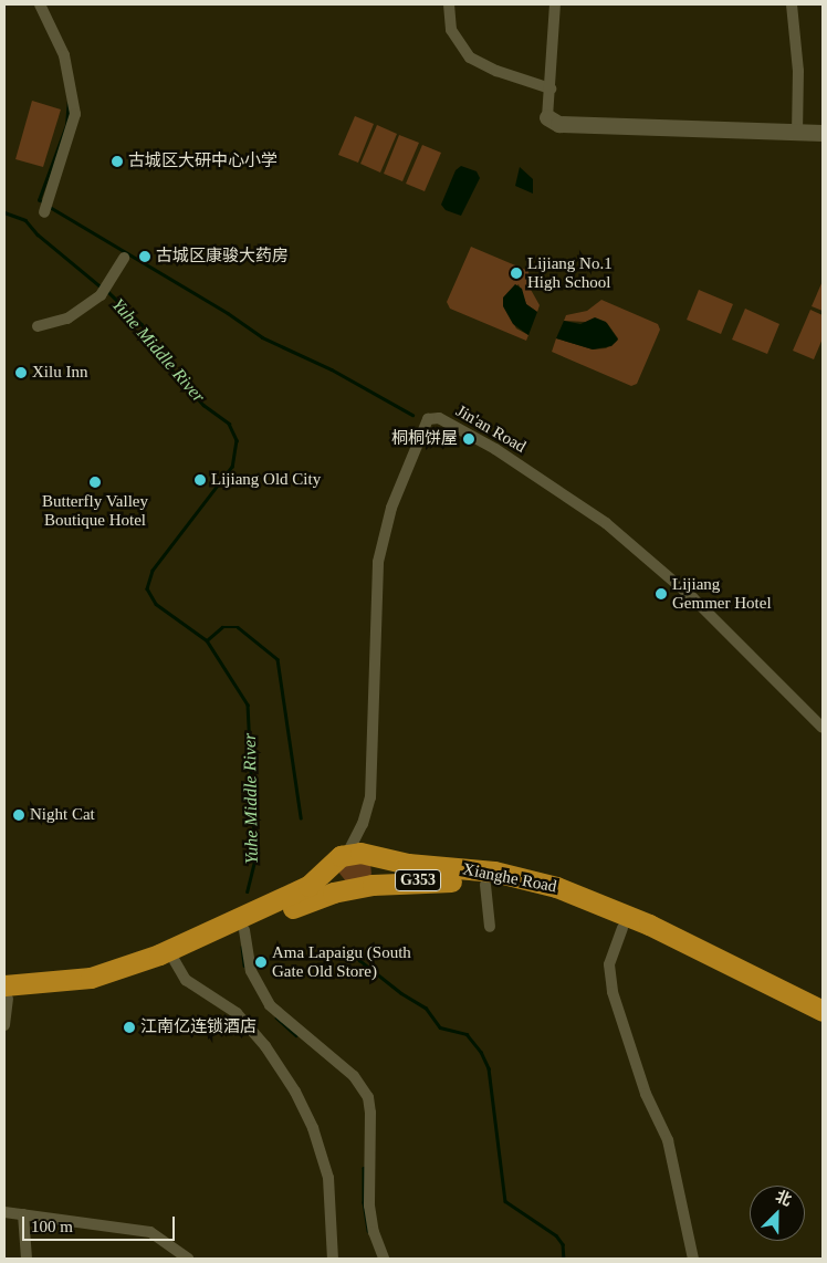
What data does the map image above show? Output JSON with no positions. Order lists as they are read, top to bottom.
{
  "streets": {
    "highway": ["Xianghe Road", "G353"],
    "street": ["Jin'an Road"]
  },
  "crossings": [
    ["Jin'an Road", "Xianghe Road"]
  ],
  "water": ["Yuhe Middle River"],
  "places": [
    "古城区大研中心小学",
    "古城区康骏大药房",
    "Lijiang No.1 High School",
    "Xilu Inn",
    "桐桐饼屋",
    "Lijiang Old City",
    "Butterfly Valley Boutique Hotel",
    "Lijiang Gemmer Hotel",
    "Night Cat",
    "Ama Lapaigu (South Gate Old Store)",
    "江南亿连锁酒店"
  ],
  "scale_bar": "100 m",
  "north": "top right"
}
